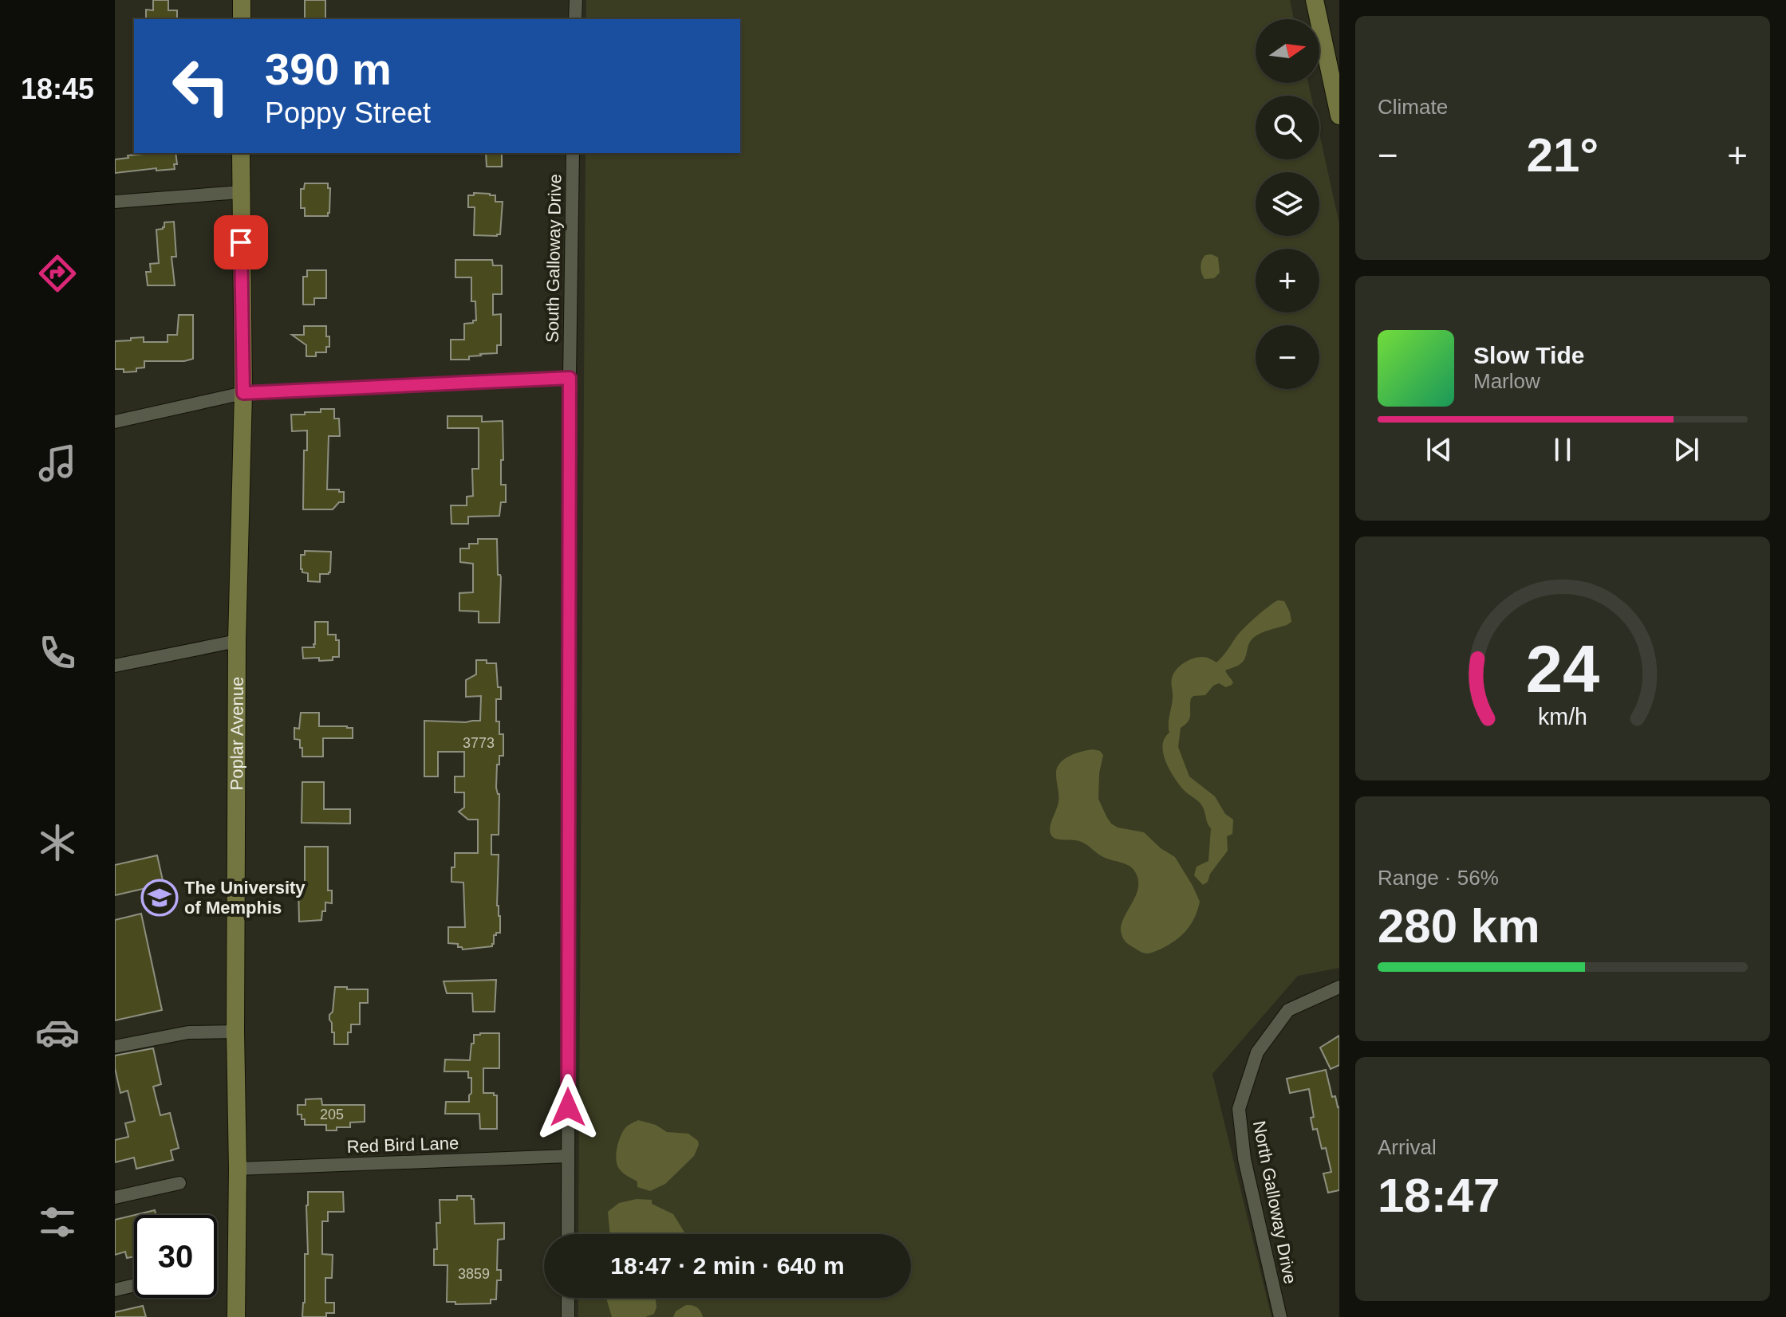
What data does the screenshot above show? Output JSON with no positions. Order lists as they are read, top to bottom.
{
  "streets": {
    "main road": ["Poplar Avenue"],
    "street": ["South Galloway Drive", "Red Bird Lane", "North Galloway Drive"]
  },
  "crossings": [
    ["South Galloway Drive", "Red Bird Lane"],
    ["Poplar Avenue", "Red Bird Lane"]
  ],
  "places": {
    "school or university": ["The University of Memphis"]
  },
  "house_numbers": ["3773", "205", "3859"],
  "north": "right",
  "page": {
    "tabs": "18:45",
    "tile": [
      "Climate",
      ["Range · 56%", "280 km"],
      ["Arrival", "18:47"]
    ],
    "map_buttons": ["+", "−"],
    "turn": ["390 m", "Poppy Street"],
    "heat": ["−", "21°", "+"],
    "song": ["Slow Tide", "Marlow"],
    "limit": "30",
    "trip": "18:47 · 2 min · 640 m",
    "gauge": ["24", "km/h"]
  }
}
